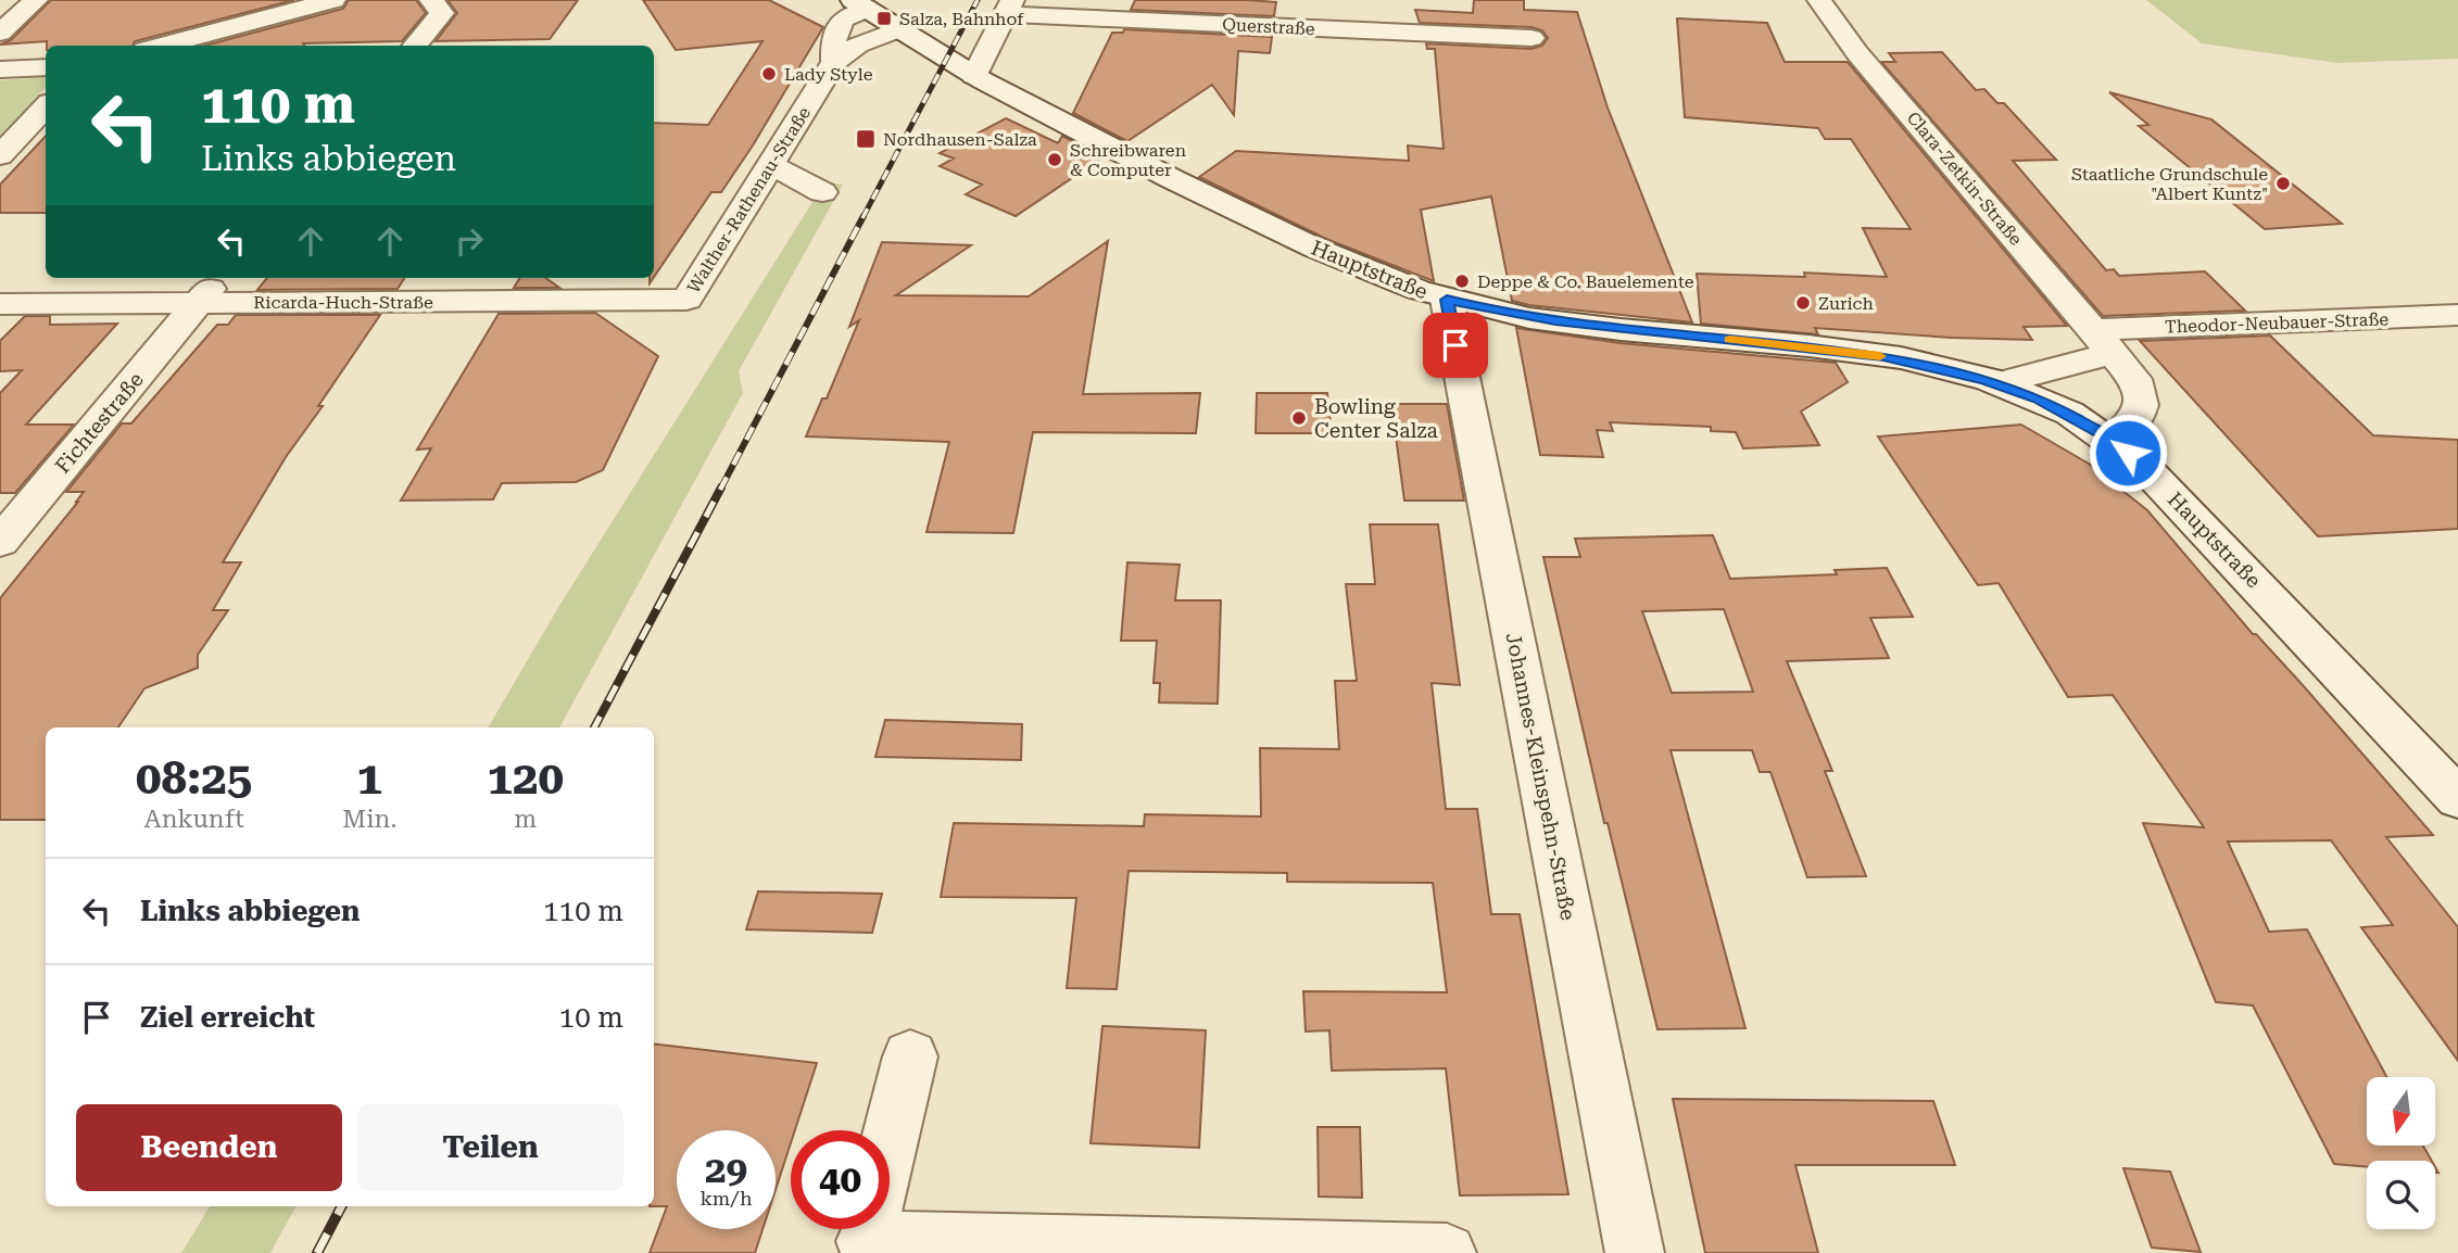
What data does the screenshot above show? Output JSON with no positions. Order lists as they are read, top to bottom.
{
  "streets": {
    "street": [
      "Querstraße",
      "Clara-Zetkin-Straße",
      "Walther-Rathenau-Straße",
      "Hauptstraße",
      "Ricarda-Huch-Straße",
      "Theodor-Neubauer-Straße",
      "Fichtestraße",
      "Johannes-Kleinspehn-Straße"
    ]
  },
  "crossings": [
    ["Clara-Zetkin-Straße", "Hauptstraße"],
    ["Clara-Zetkin-Straße", "Theodor-Neubauer-Straße"],
    ["Walther-Rathenau-Straße", "Hauptstraße"],
    ["Walther-Rathenau-Straße", "Ricarda-Huch-Straße"],
    ["Hauptstraße", "Johannes-Kleinspehn-Straße"],
    ["Ricarda-Huch-Straße", "Fichtestraße"]
  ],
  "places": {
    "transit": ["Salza, Bahnhof", "Nordhausen-Salza"],
    "other": [
      "Lady Style",
      "Schreibwaren & Computer",
      "Staatliche Grundschule \"Albert Kuntz\"",
      "Deppe & Co. Bauelemente",
      "Zurich",
      "Bowling Center Salza"
    ]
  },
  "north": "bottom",
  "page": {
    "turn": ["110 m", "Links abbiegen"],
    "eta": [
      "08:25",
      "Ankunft",
      "1",
      "Min.",
      "120",
      "m"
    ],
    "list": [
      {
        "name": "Links abbiegen",
        "value": "110 m"
      },
      {
        "name": "Ziel erreicht",
        "value": "10 m"
      }
    ],
    "buttons": ["Beenden", "Teilen"],
    "speed": "29 km/h",
    "limit": "40"
  }
}
